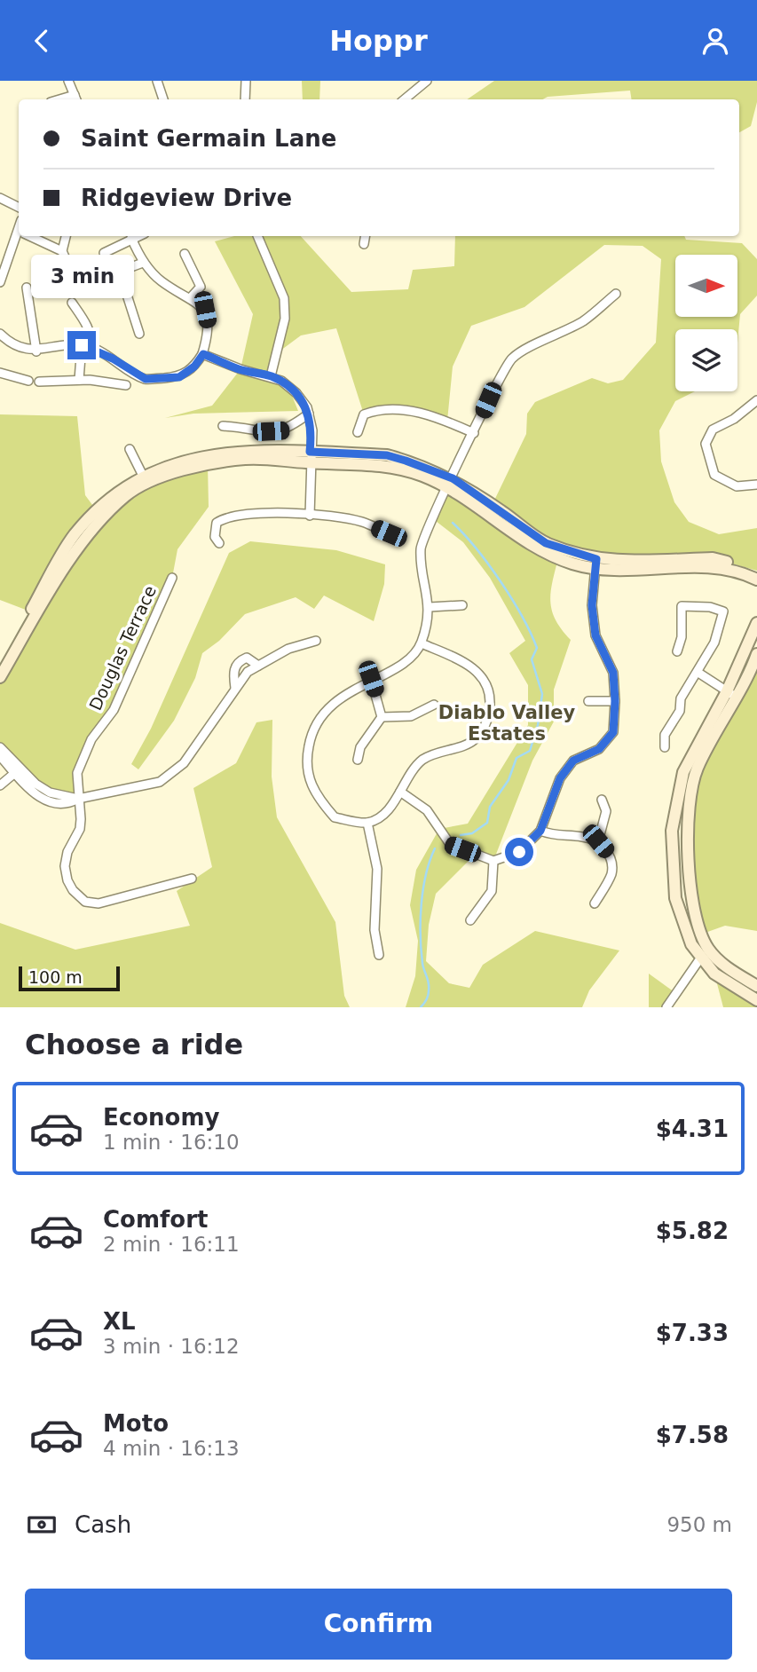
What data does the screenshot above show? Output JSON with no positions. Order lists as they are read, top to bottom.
{
  "streets": {
    "street": ["Douglas Terrace"]
  },
  "districts": ["Diablo Valley Estates"],
  "scale_bar": "100 m",
  "north": "right",
  "page": {
    "header": "Hoppr",
    "banner": ["Saint Germain Lane", "Ridgeview Drive"],
    "bubble": "3 min",
    "scale": "100 m",
    "heading": "Choose a ride",
    "list": [
      {
        "name": "Economy",
        "note": "1 min · 16:10",
        "value": "$4.31"
      },
      {
        "name": "Comfort",
        "note": "2 min · 16:11",
        "value": "$5.82"
      },
      {
        "name": "XL",
        "note": "3 min · 16:12",
        "value": "$7.33"
      },
      {
        "name": "Moto",
        "note": "4 min · 16:13",
        "value": "$7.58"
      }
    ],
    "pay": ["Cash", "950 m"],
    "buttons": "Confirm"
  }
}
